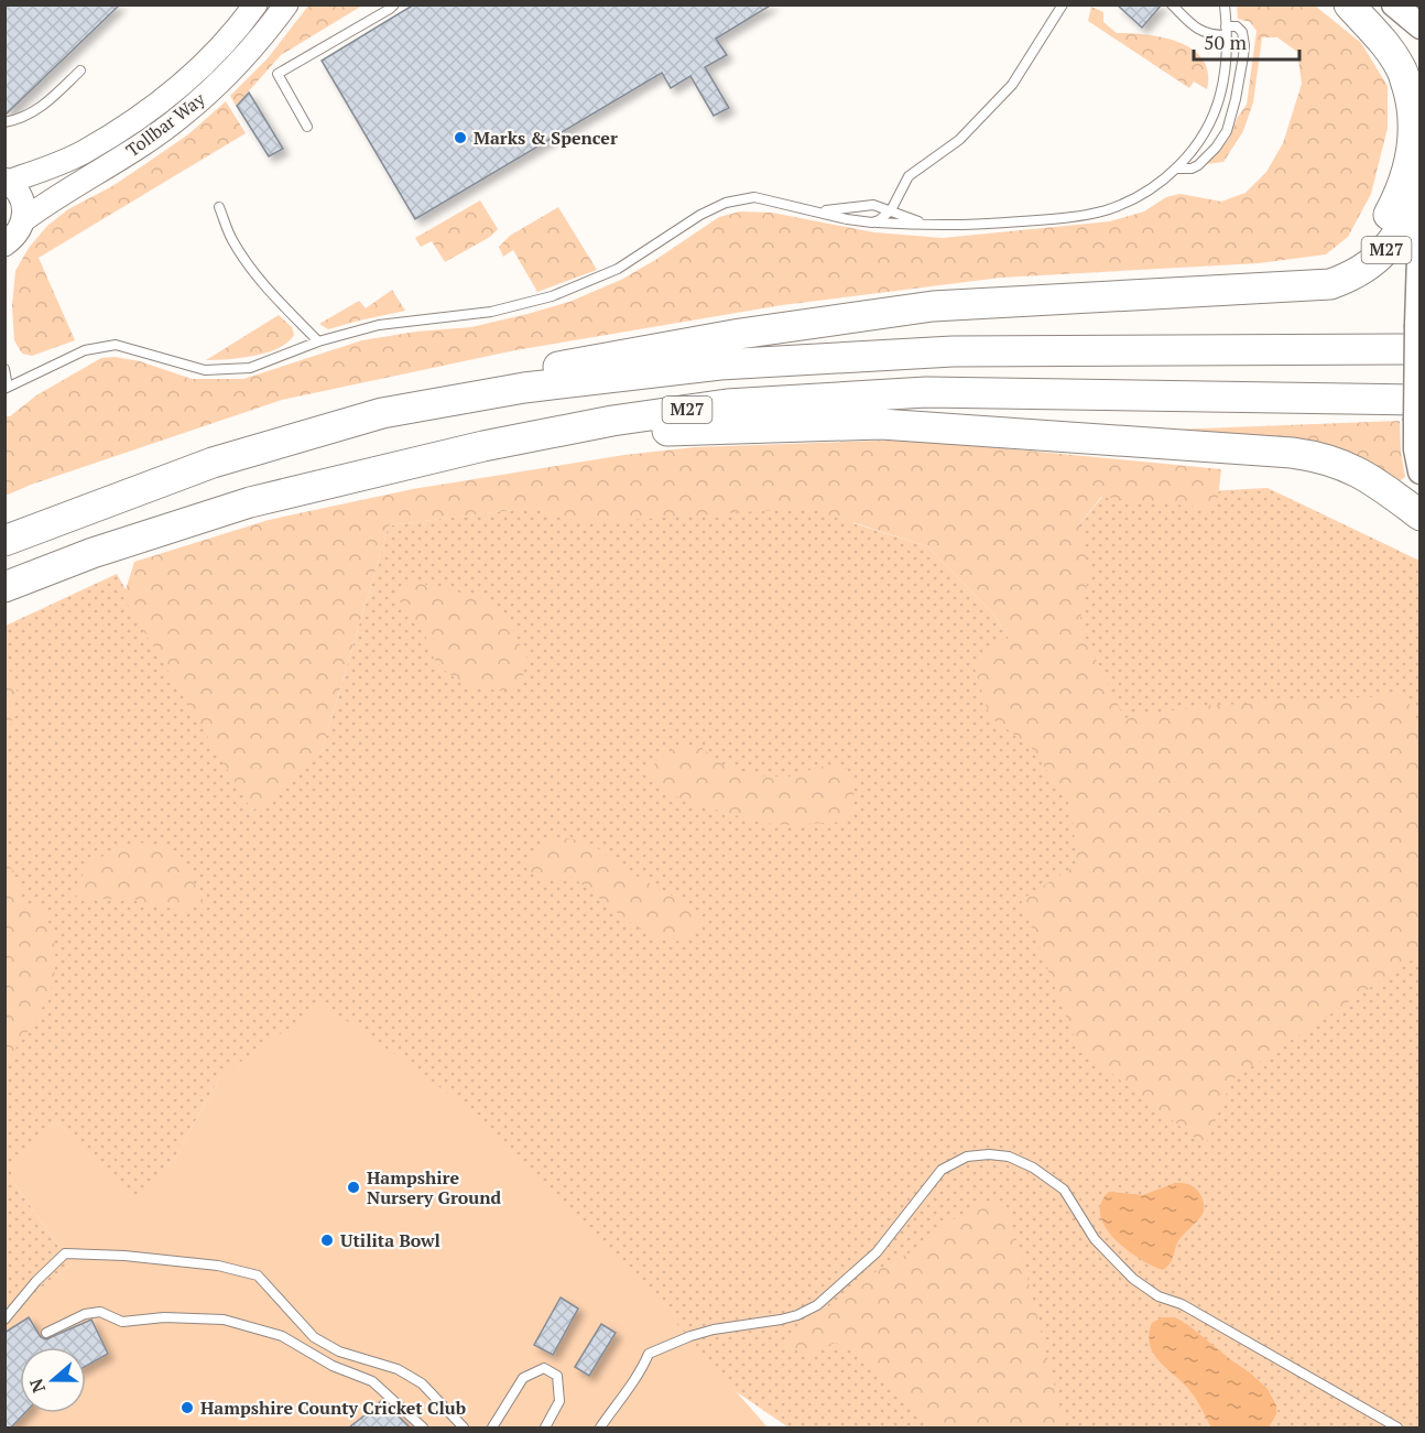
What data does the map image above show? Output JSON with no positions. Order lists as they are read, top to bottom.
{
  "streets": {
    "highway": ["M27"],
    "main road": ["Tollbar Way"]
  },
  "places": [
    "Marks & Spencer",
    "Hampshire Nursery Ground",
    "Utilita Bowl",
    "Hampshire County Cricket Club"
  ],
  "scale_bar": "50 m",
  "north": "left"
}
